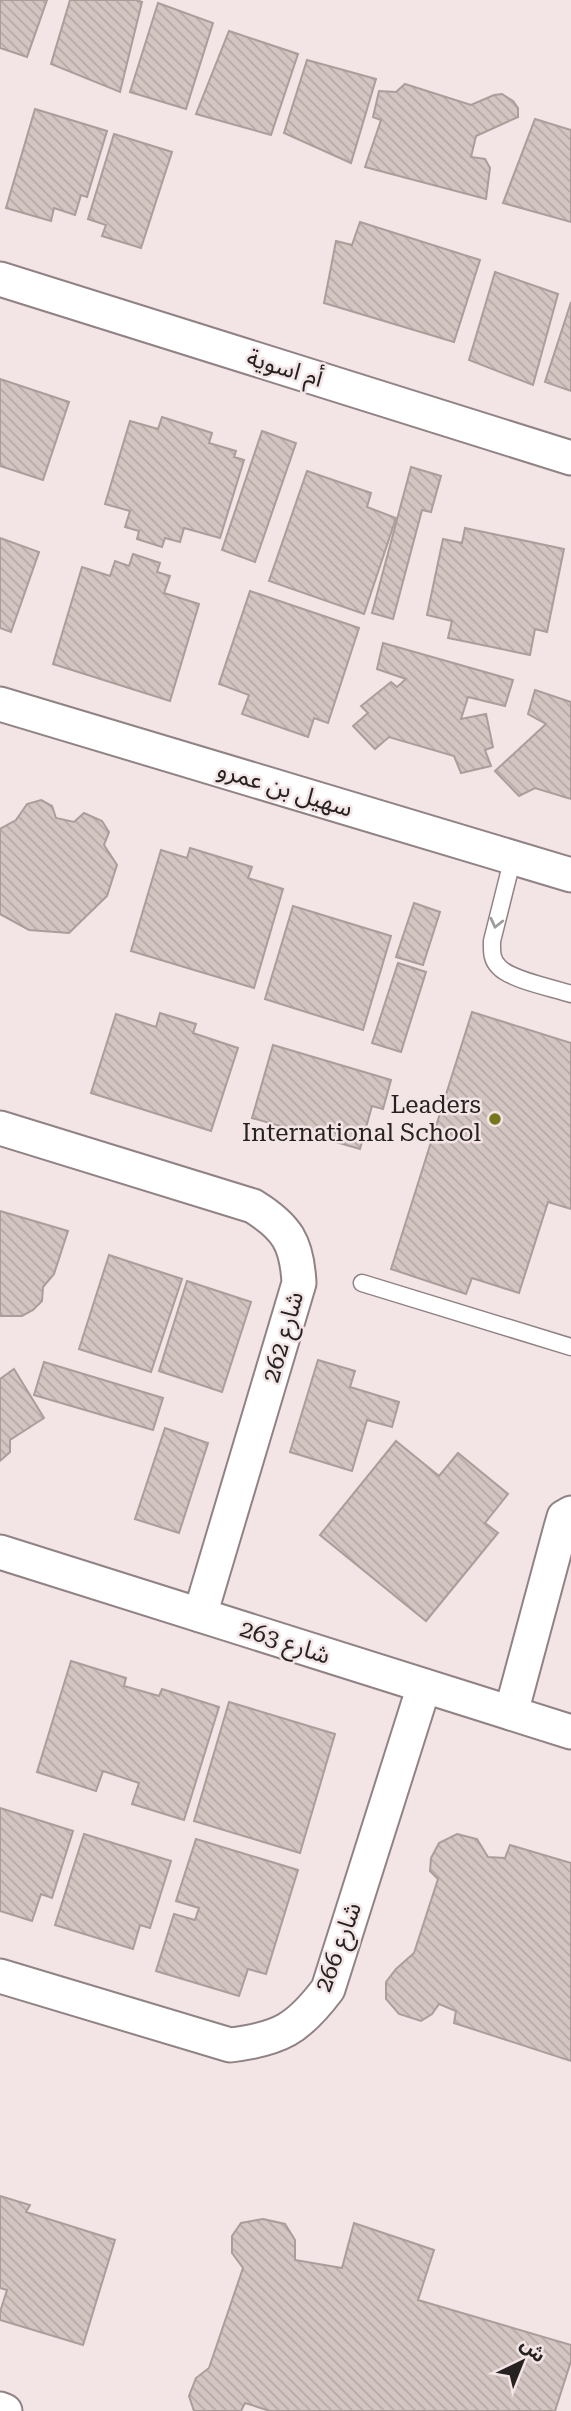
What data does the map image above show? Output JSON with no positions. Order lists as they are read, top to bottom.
{
  "streets": {
    "street": [
      "أم اسوية",
      "سهيل بن عمرو",
      "شارع 262",
      "شارع 263",
      "شارع 266"
    ]
  },
  "crossings": [
    ["شارع 262", "شارع 263"],
    ["شارع 263", "شارع 266"]
  ],
  "places": ["Leaders International School"],
  "north": "top right"
}
